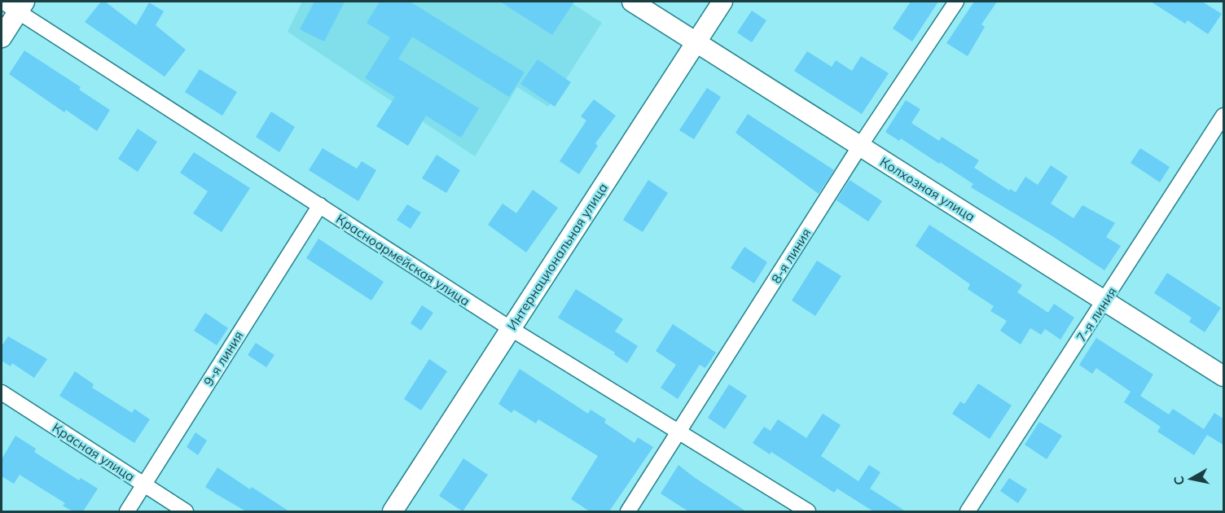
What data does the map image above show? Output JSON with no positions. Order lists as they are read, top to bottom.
{
  "streets": {
    "street": [
      "Колхозная улица",
      "8-я линия",
      "Интернациональная улица",
      "Красноармейская улица",
      "7-я линия",
      "9-я линия",
      "Красная улица"
    ]
  },
  "crossings": [
    ["Колхозная улица", "8-я линия"],
    ["Колхозная улица", "Интернациональная улица"],
    ["Колхозная улица", "7-я линия"],
    ["8-я линия", "Красноармейская улица"],
    ["Интернациональная улица", "Красноармейская улица"],
    ["Красноармейская улица", "9-я линия"],
    ["9-я линия", "Красная улица"]
  ],
  "north": "left"
}
